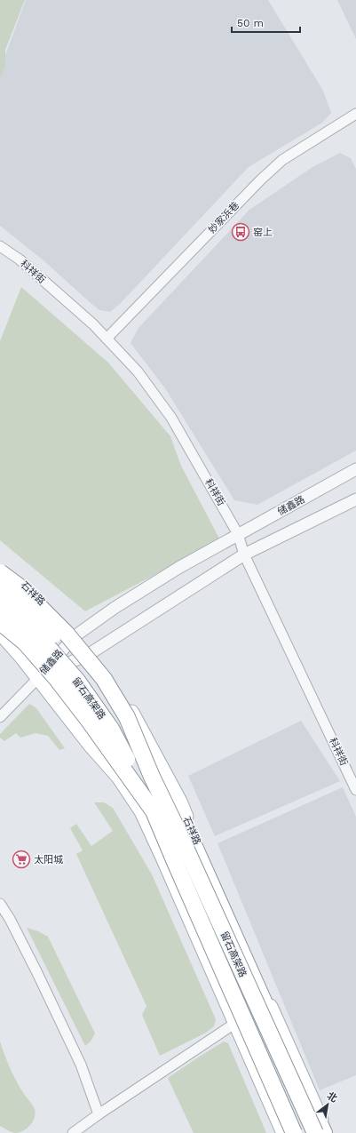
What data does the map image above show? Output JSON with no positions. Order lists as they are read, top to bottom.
{
  "streets": {
    "highway": ["留石高架路"],
    "main road": ["石祥路"],
    "street": ["妙家浜巷", "科祥街", "储鑫路"]
  },
  "crossings": [
    ["妙家浜巷", "科祥街"],
    ["科祥街", "储鑫路"],
    ["储鑫路", "石祥路"]
  ],
  "places": {
    "bus stop": ["窑上"],
    "supermarket": ["太阳城"]
  },
  "scale_bar": "50 m",
  "north": "top right"
}
